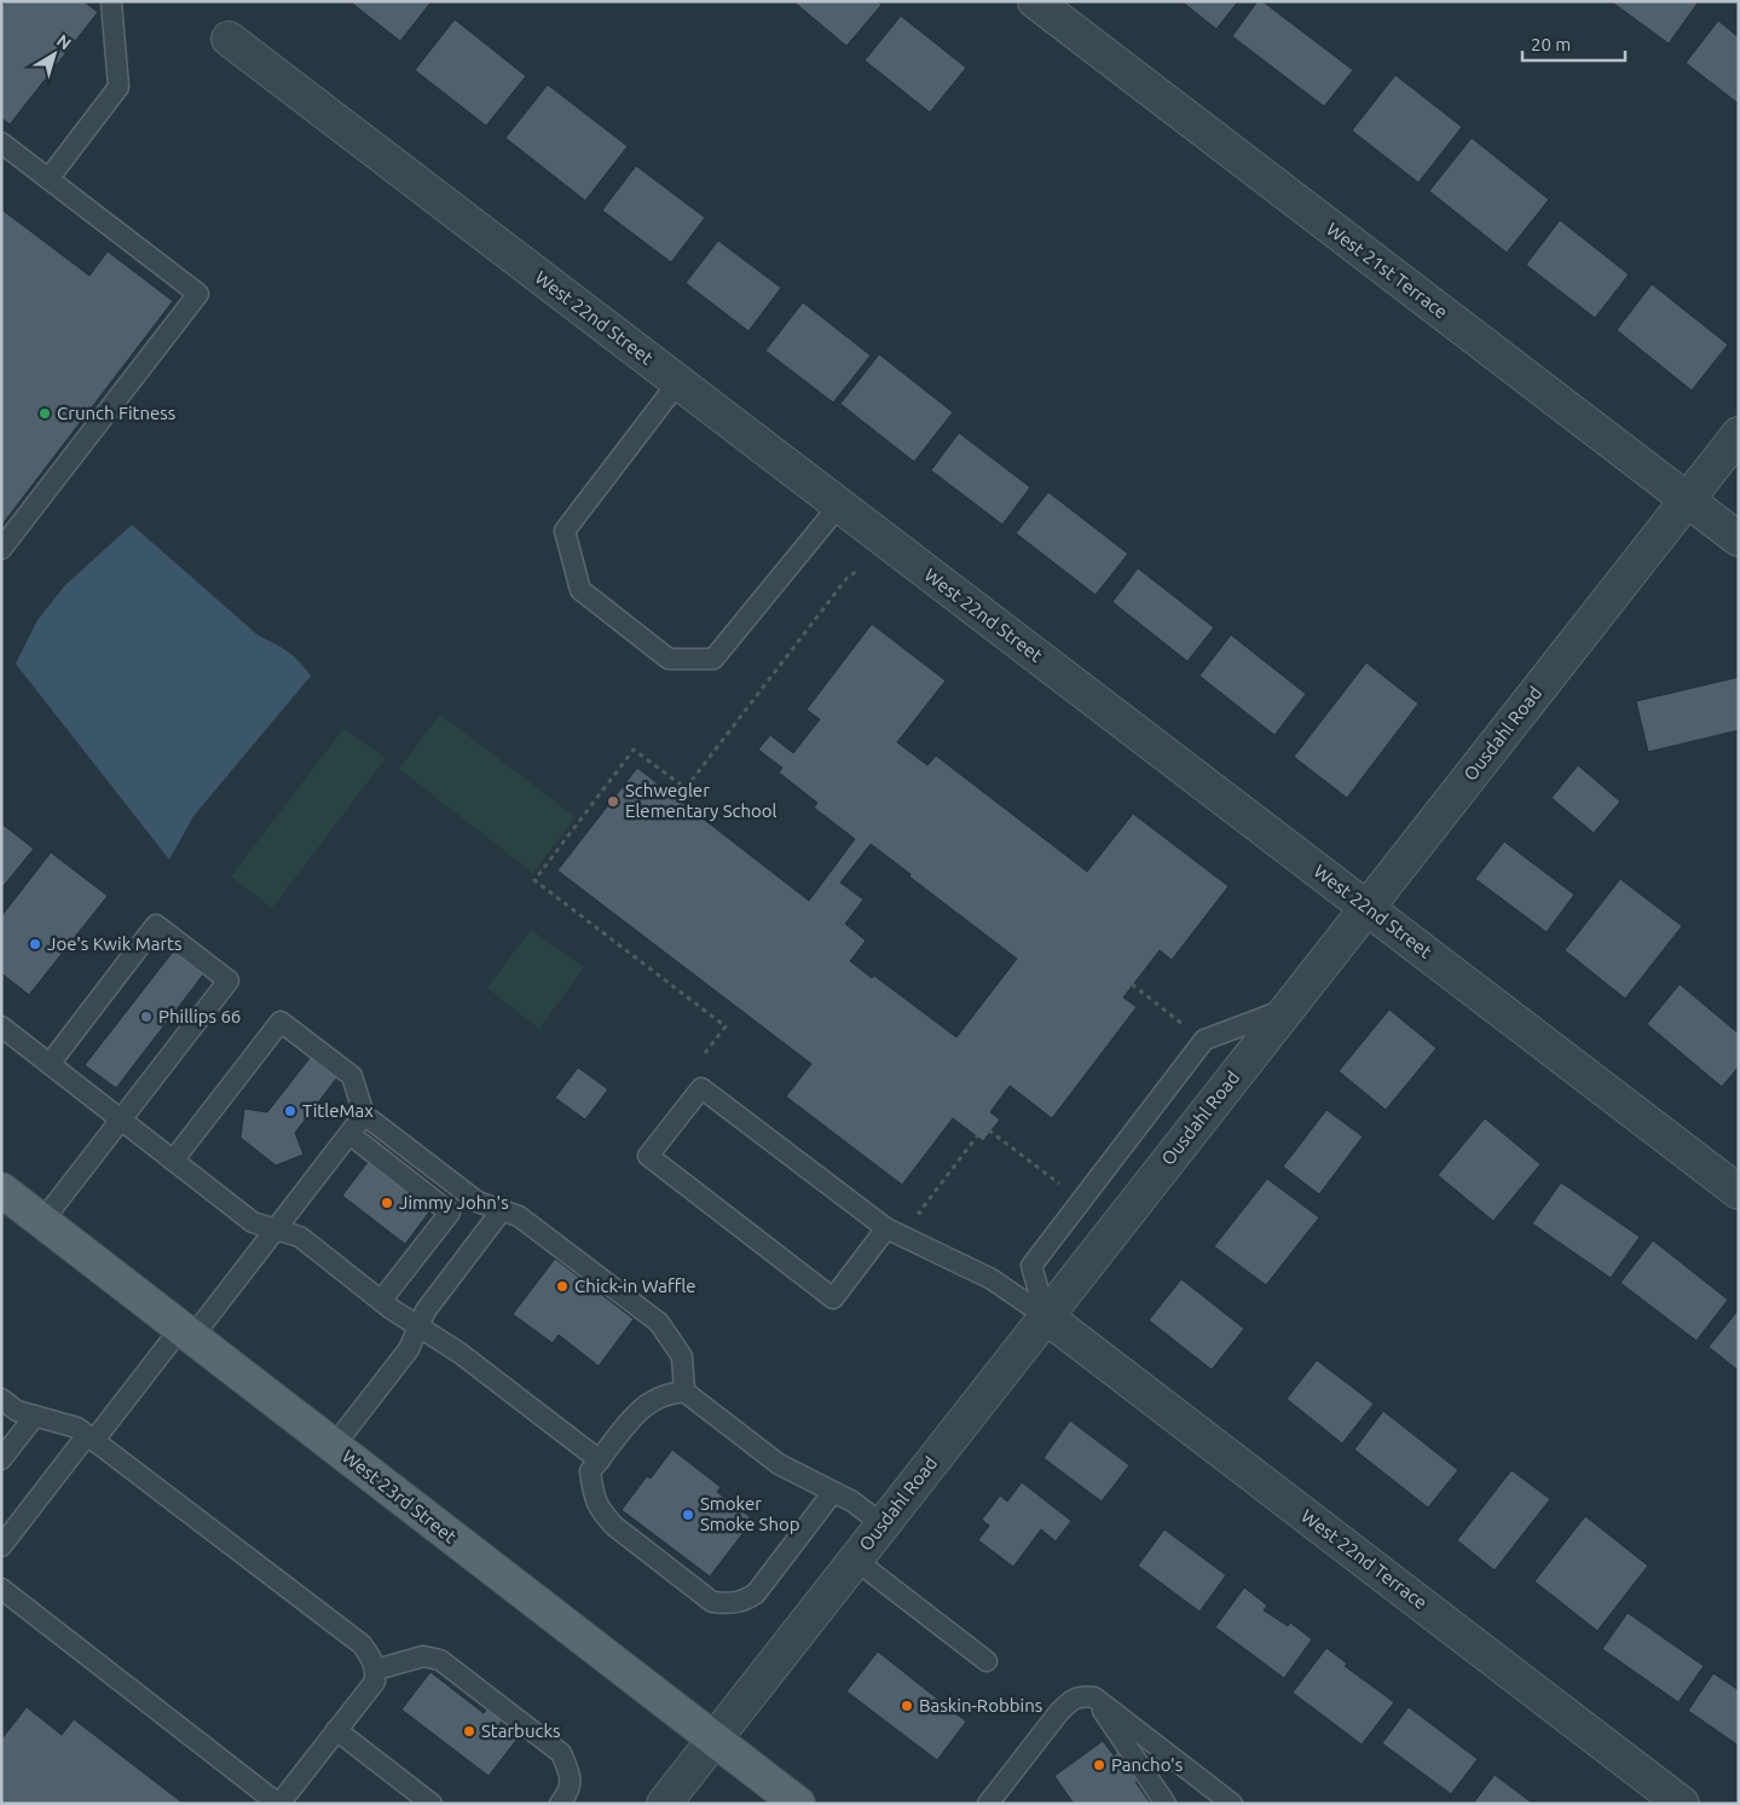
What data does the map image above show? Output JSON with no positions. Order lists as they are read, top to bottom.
{
  "streets": {
    "main road": ["West 23rd Street"],
    "street": [
      "West 21st Terrace",
      "West 22nd Street",
      "Ousdahl Road",
      "West 22nd Terrace"
    ]
  },
  "crossings": [
    ["West 21st Terrace", "Ousdahl Road"],
    ["West 22nd Street", "Ousdahl Road"],
    ["Ousdahl Road", "West 23rd Street"],
    ["Ousdahl Road", "West 22nd Terrace"]
  ],
  "places": [
    "Crunch Fitness",
    "Schwegler Elementary School",
    "Joe's Kwik Marts",
    "Phillips 66",
    "TitleMax",
    "Jimmy John's",
    "Chick-in Waffle",
    "Smoker Smoke Shop",
    "Baskin-Robbins",
    "Starbucks",
    "Pancho's"
  ],
  "scale_bar": "20 m",
  "north": "top right"
}
